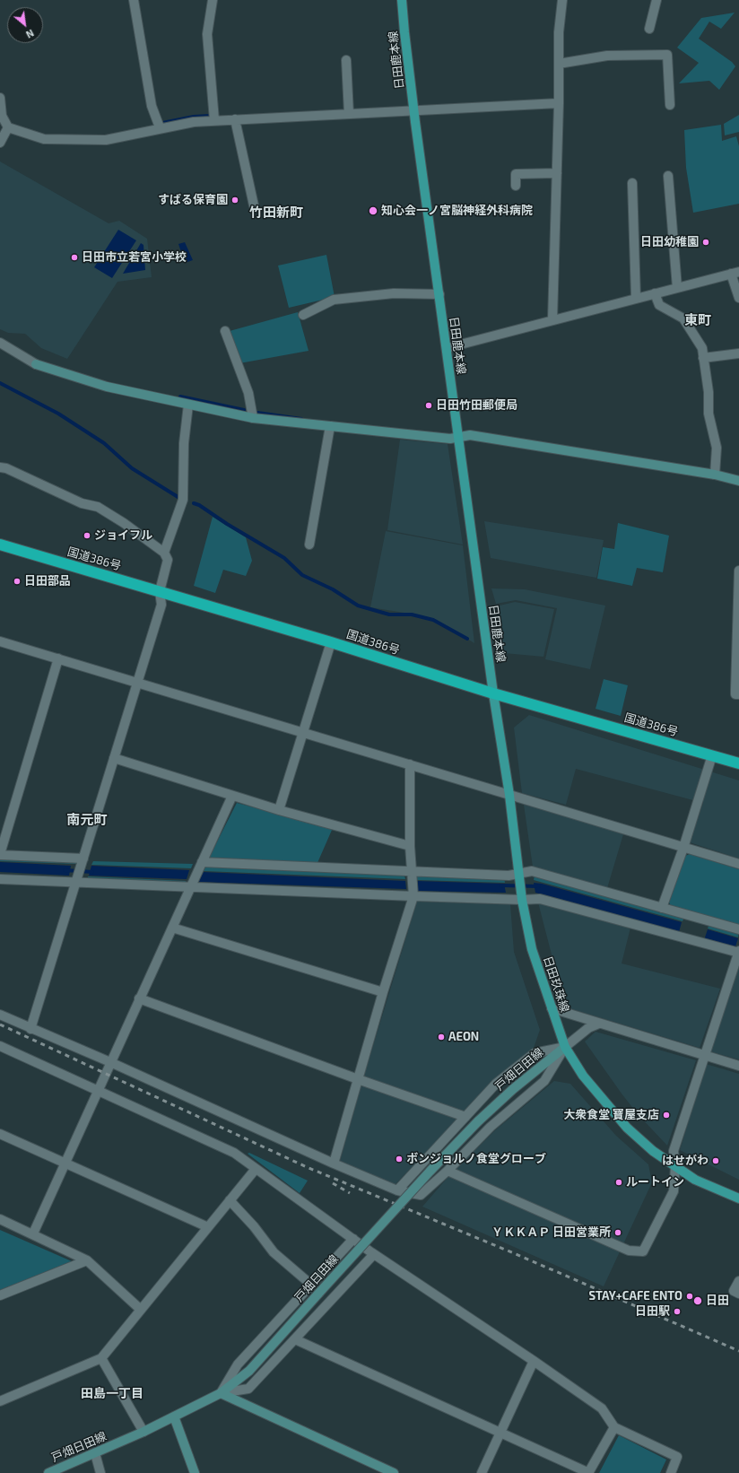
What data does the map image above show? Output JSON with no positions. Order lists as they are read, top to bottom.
{
  "streets": {
    "highway": ["国道386号"],
    "main road": ["日田鹿本線", "日田玖珠線"],
    "street": ["戸畑日田線"]
  },
  "crossings": [
    ["日田鹿本線", "国道386号"],
    ["日田鹿本線", "日田玖珠線"],
    ["国道386号", "日田玖珠線"],
    ["日田玖珠線", "戸畑日田線"]
  ],
  "districts": [
    "竹田新町",
    "東町",
    "南元町",
    "田島一丁目"
  ],
  "places": [
    "すばる保育園",
    "知心会一ノ宮脳神経外科病院",
    "日田幼稚園",
    "日田市立若宮小学校",
    "日田竹田郵便局",
    "ジョイフル",
    "日田部品",
    "AEON",
    "大衆食堂 寶屋支店",
    "ボンジョルノ食堂グローブ",
    "はせがわ",
    "ルートイン",
    "ＹＫＫＡＰ 日田営業所",
    "STAY+CAFE ENTO",
    "日田",
    "日田駅"
  ],
  "north": "bottom right"
}
